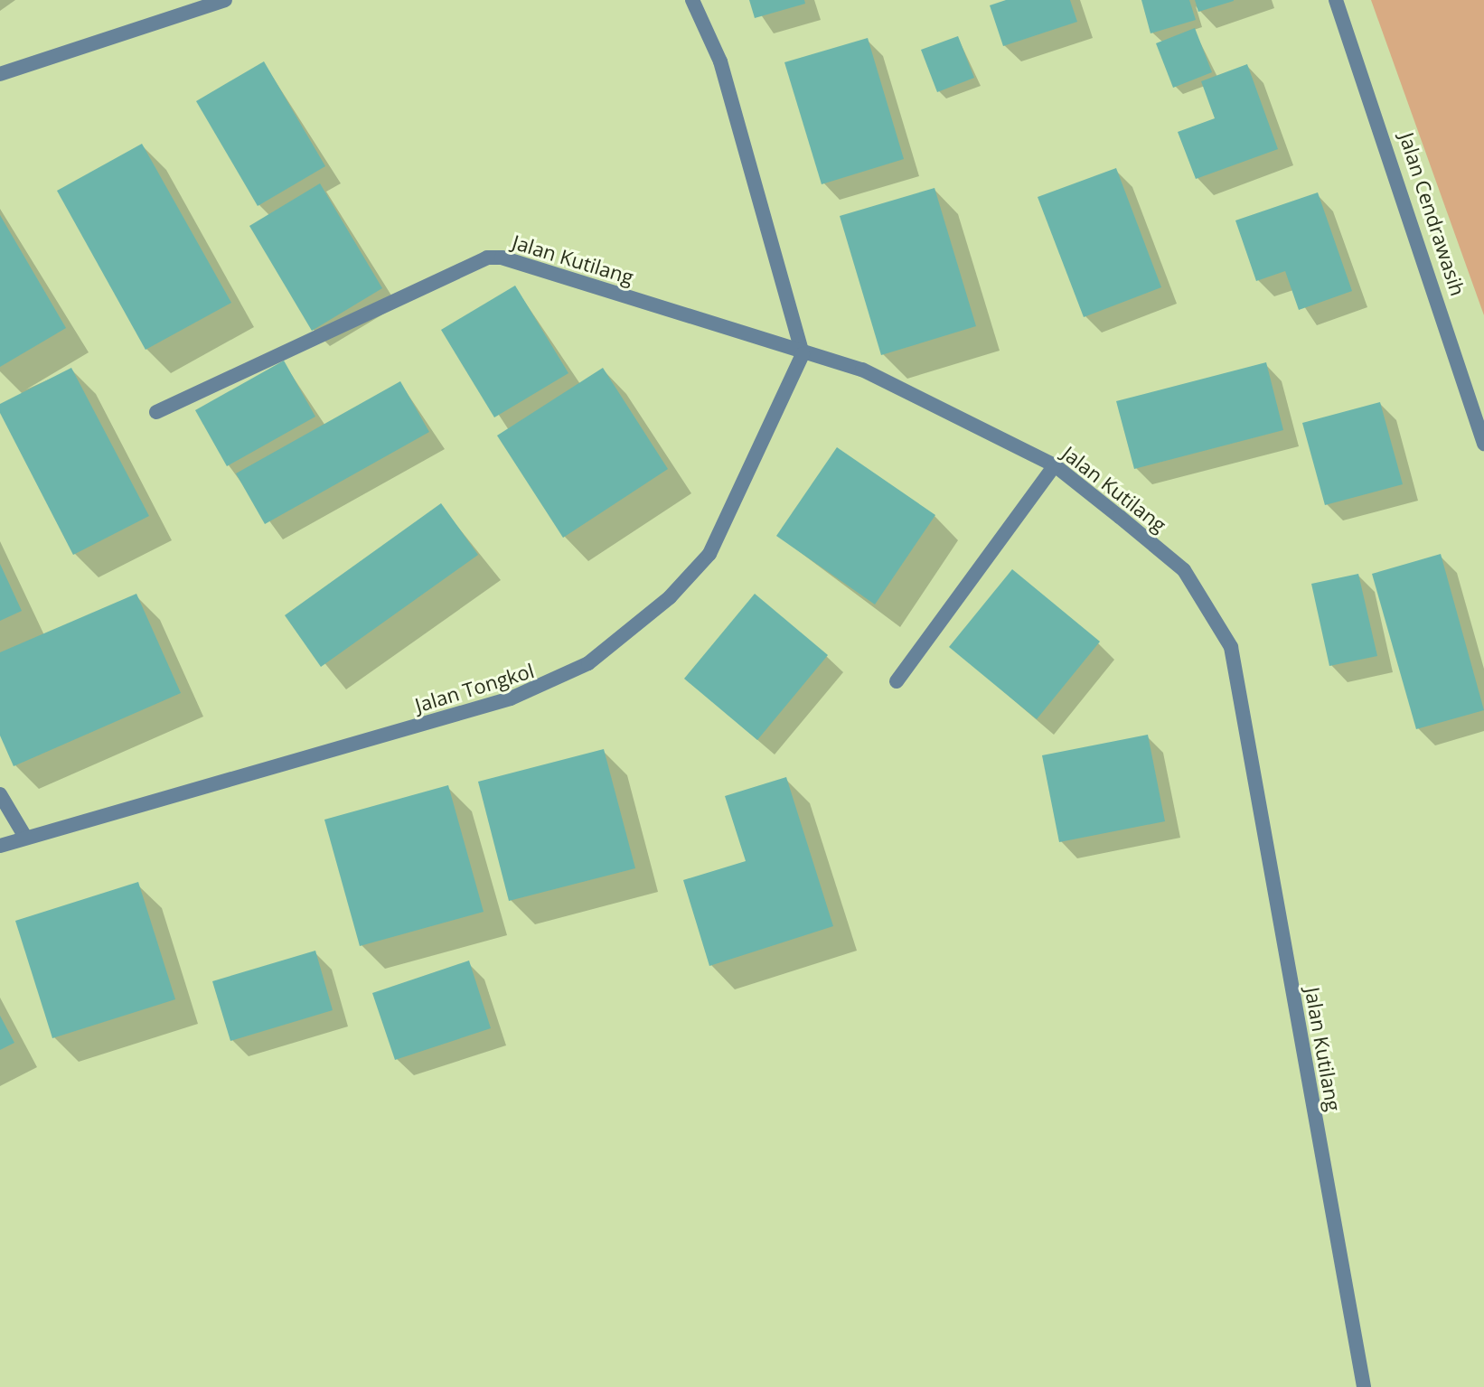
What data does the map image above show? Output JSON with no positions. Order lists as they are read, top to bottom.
{
  "streets": {
    "street": ["Jalan Cendrawasih", "Jalan Kutilang", "Jalan Tongkol"]
  },
  "crossings": [
    ["Jalan Kutilang", "Jalan Tongkol"]
  ]
}
